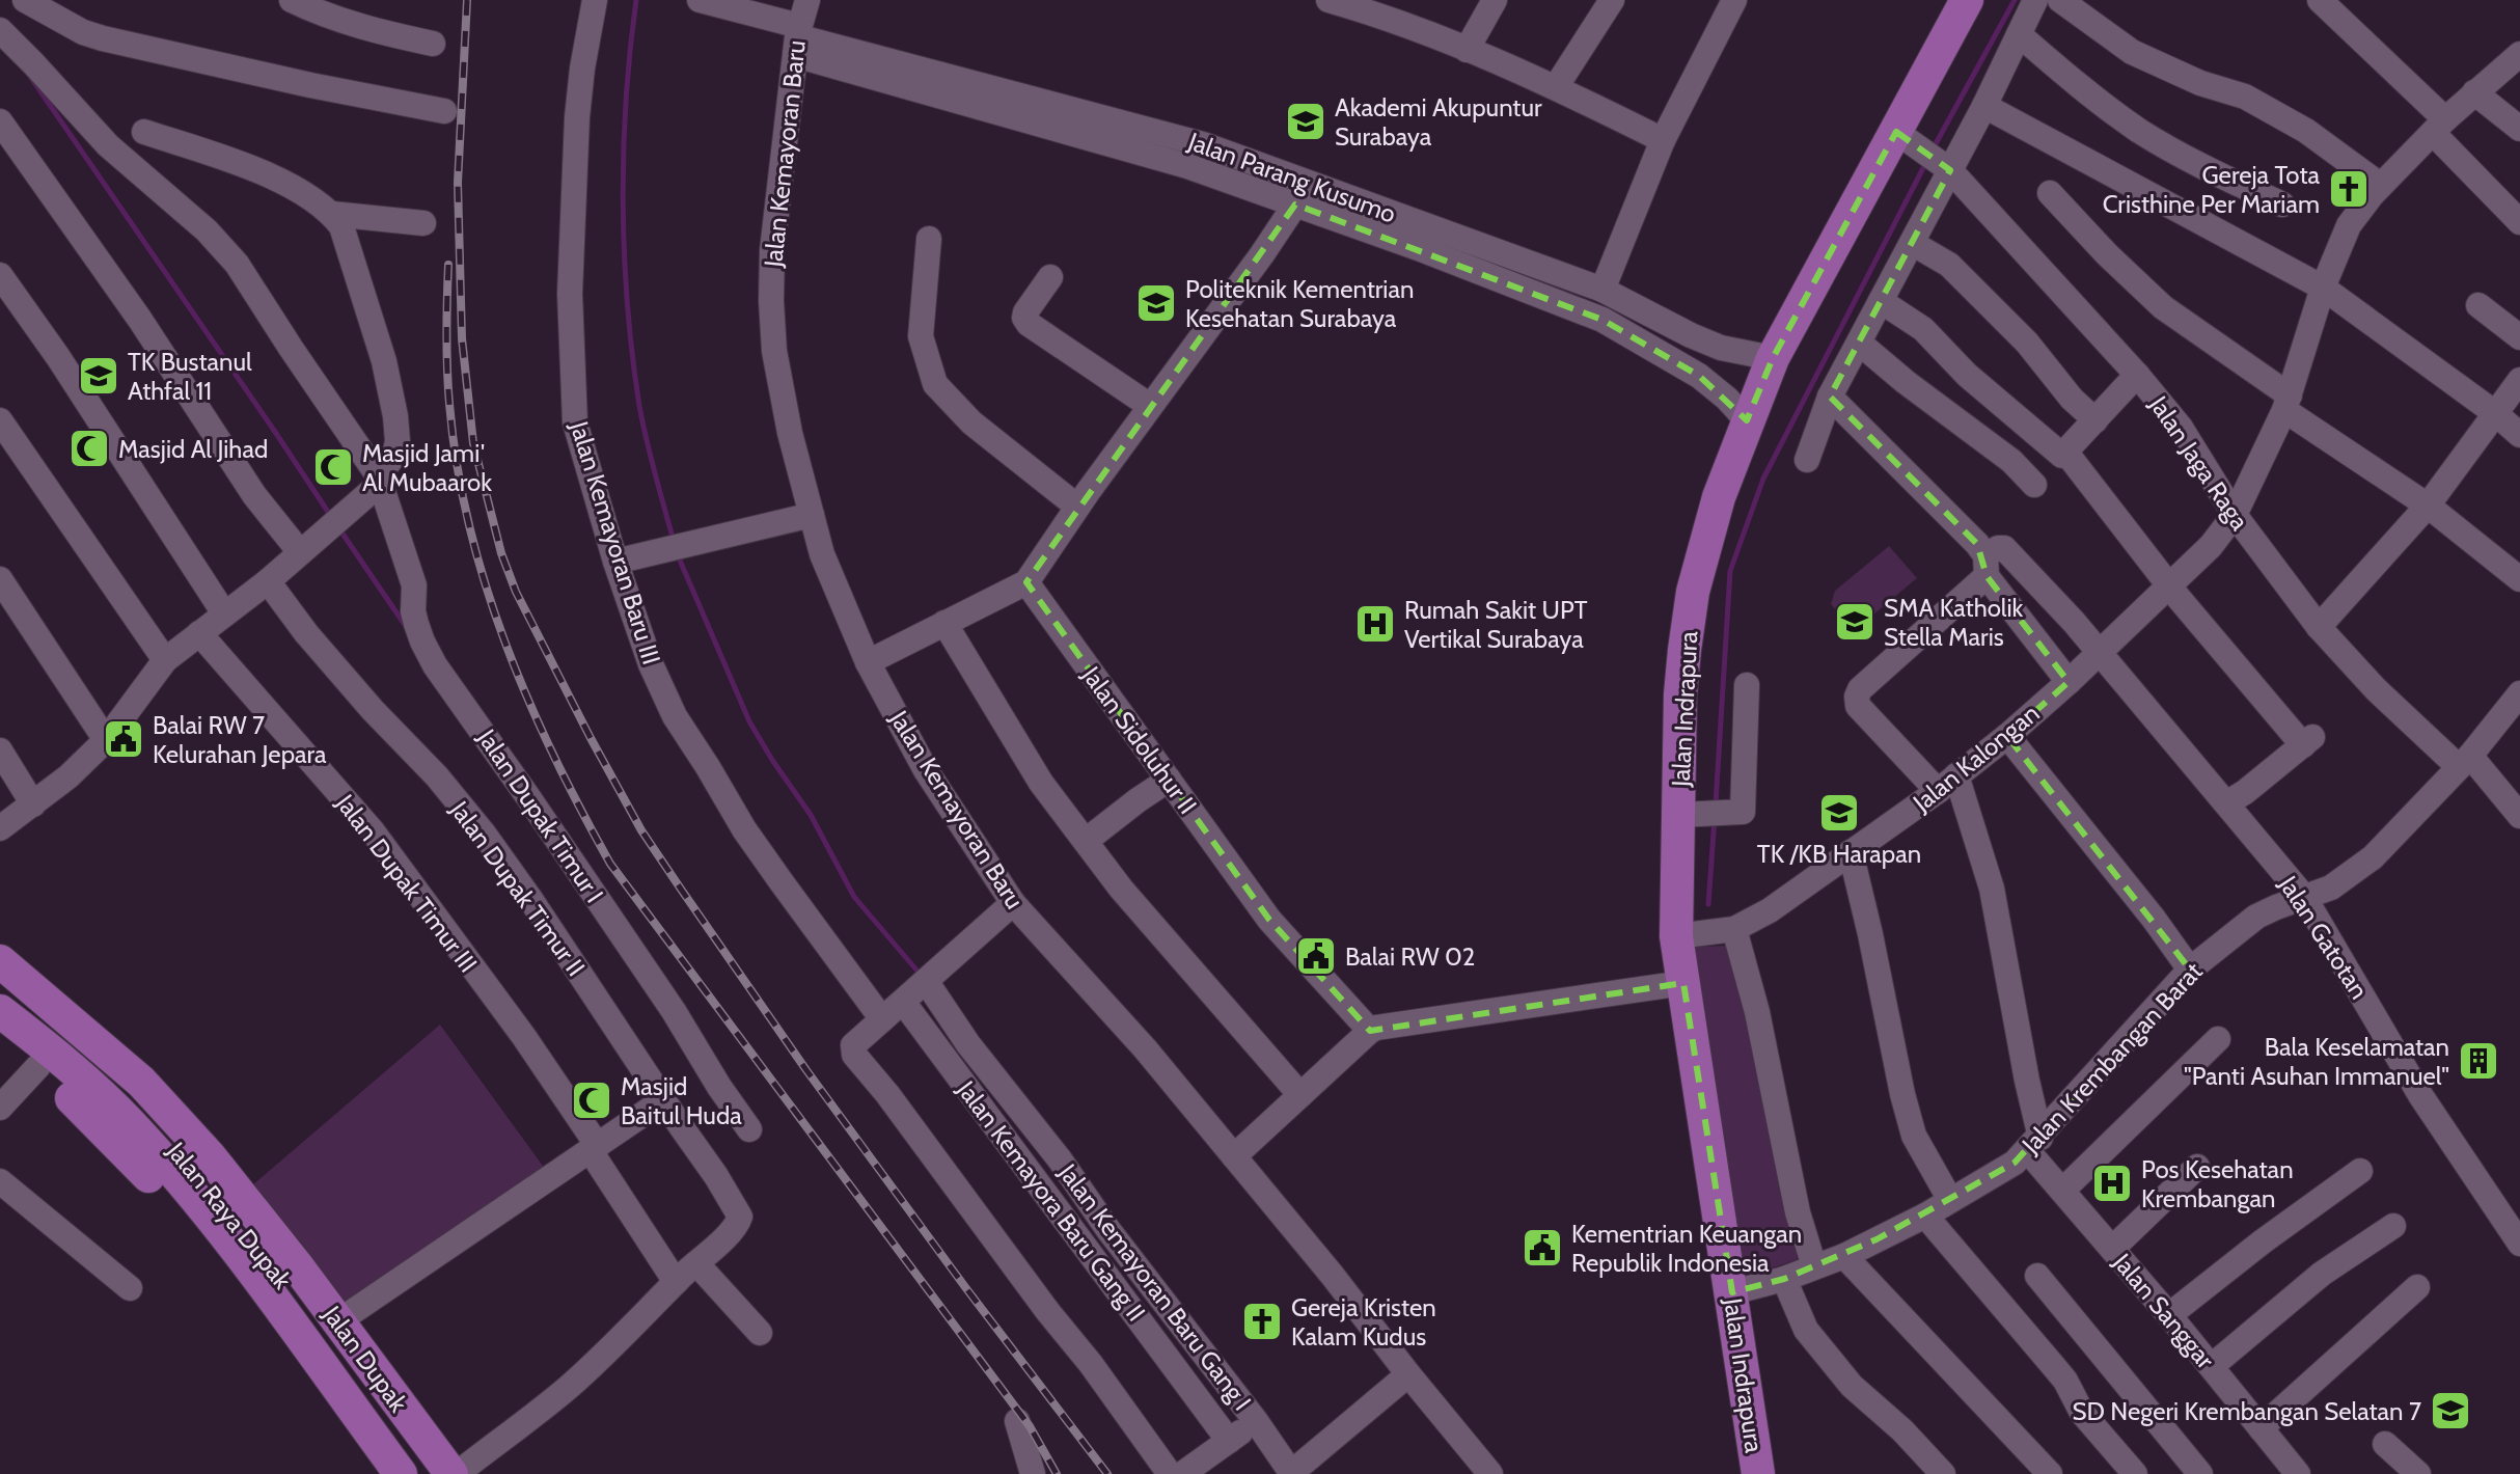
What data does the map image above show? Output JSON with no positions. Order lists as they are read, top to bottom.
{
  "streets": {
    "main road": ["Jalan Indrapura", "Jalan Raya Dupak", "Jalan Dupak"],
    "street": [
      "Jalan Kemayoran Baru",
      "Jalan Parang Kusumo",
      "Jalan Jaga Raga",
      "Jalan Kemayoran Baru III",
      "Jalan Sidoluhur II",
      "Jalan Kalongan",
      "Jalan Dupak Timur I",
      "Jalan Dupak Timur III",
      "Jalan Dupak Timur II",
      "Jalan Gatotan",
      "Jalan Krembangan Barat",
      "Jalan Kemayora Baru Gang II",
      "Jalan Kemayoran Baru Gang I",
      "Jalan Sanggar"
    ]
  },
  "crossings": [
    ["Jalan Kemayoran Baru", "Jalan Parang Kusumo"],
    ["Jalan Kemayoran Baru", "Jalan Kemayoran Baru Gang I"],
    ["Jalan Parang Kusumo", "Jalan Indrapura"],
    ["Jalan Jaga Raga", "Jalan Indrapura"],
    ["Jalan Jaga Raga", "Jalan Kalongan"],
    ["Jalan Jaga Raga", "Jalan Krembangan Barat"],
    ["Jalan Indrapura", "Jalan Kalongan"],
    ["Jalan Indrapura", "Jalan Krembangan Barat"],
    ["Jalan Kalongan", "Jalan Gatotan"],
    ["Jalan Gatotan", "Jalan Krembangan Barat"],
    ["Jalan Krembangan Barat", "Jalan Sanggar"],
    ["Jalan Raya Dupak", "Jalan Dupak"]
  ],
  "places": {
    "school or university": [
      "Akademi Akupuntur Surabaya",
      "Politeknik Kementrian Kesehatan Surabaya",
      "TK Bustanul Athfal 11",
      "SMA Katholik Stella Maris",
      "TK /KB Harapan",
      "SD Negeri Krembangan Selatan 7"
    ],
    "church": ["Gereja Tota Cristhine Per Mariam", "Gereja Kristen Kalam Kudus"],
    "mosque": ["Masjid Al Jihad", "Masjid Jami' Al Mubaarok", "Masjid Baitul Huda"],
    "hospital": ["Rumah Sakit UPT Vertikal Surabaya", "Pos Kesehatan Krembangan"],
    "public building": ["Balai RW 7 Kelurahan Jepara", "Balai RW 02", "Kementrian Keuangan Republik Indonesia"],
    "building": ["Bala Keselamatan \"Panti Asuhan Immanuel\""]
  }
}
